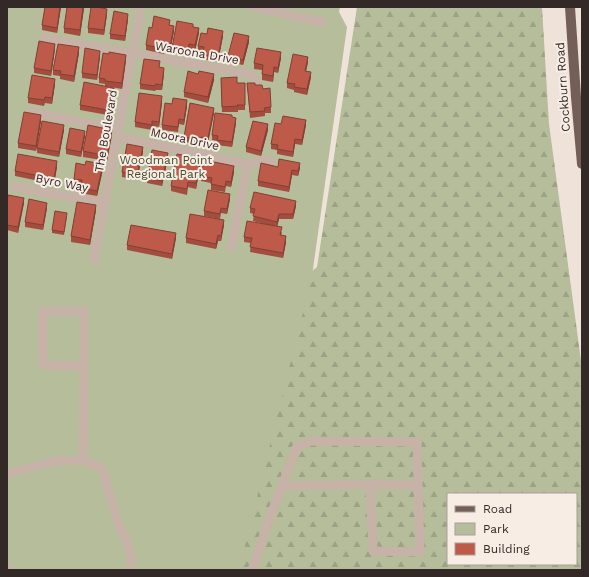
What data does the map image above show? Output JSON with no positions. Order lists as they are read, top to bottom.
{
  "streets": {
    "main road": ["Cockburn Road"],
    "lane": [
      "Waroona Drive",
      "The Boulevard",
      "Moora Drive",
      "Byro Way"
    ]
  },
  "crossings": [
    ["Waroona Drive", "The Boulevard"],
    ["The Boulevard", "Moora Drive"],
    ["The Boulevard", "Byro Way"]
  ],
  "parks": ["Woodman Point Regional Park"],
  "legend": ["Road", "Park", "Building"]
}
